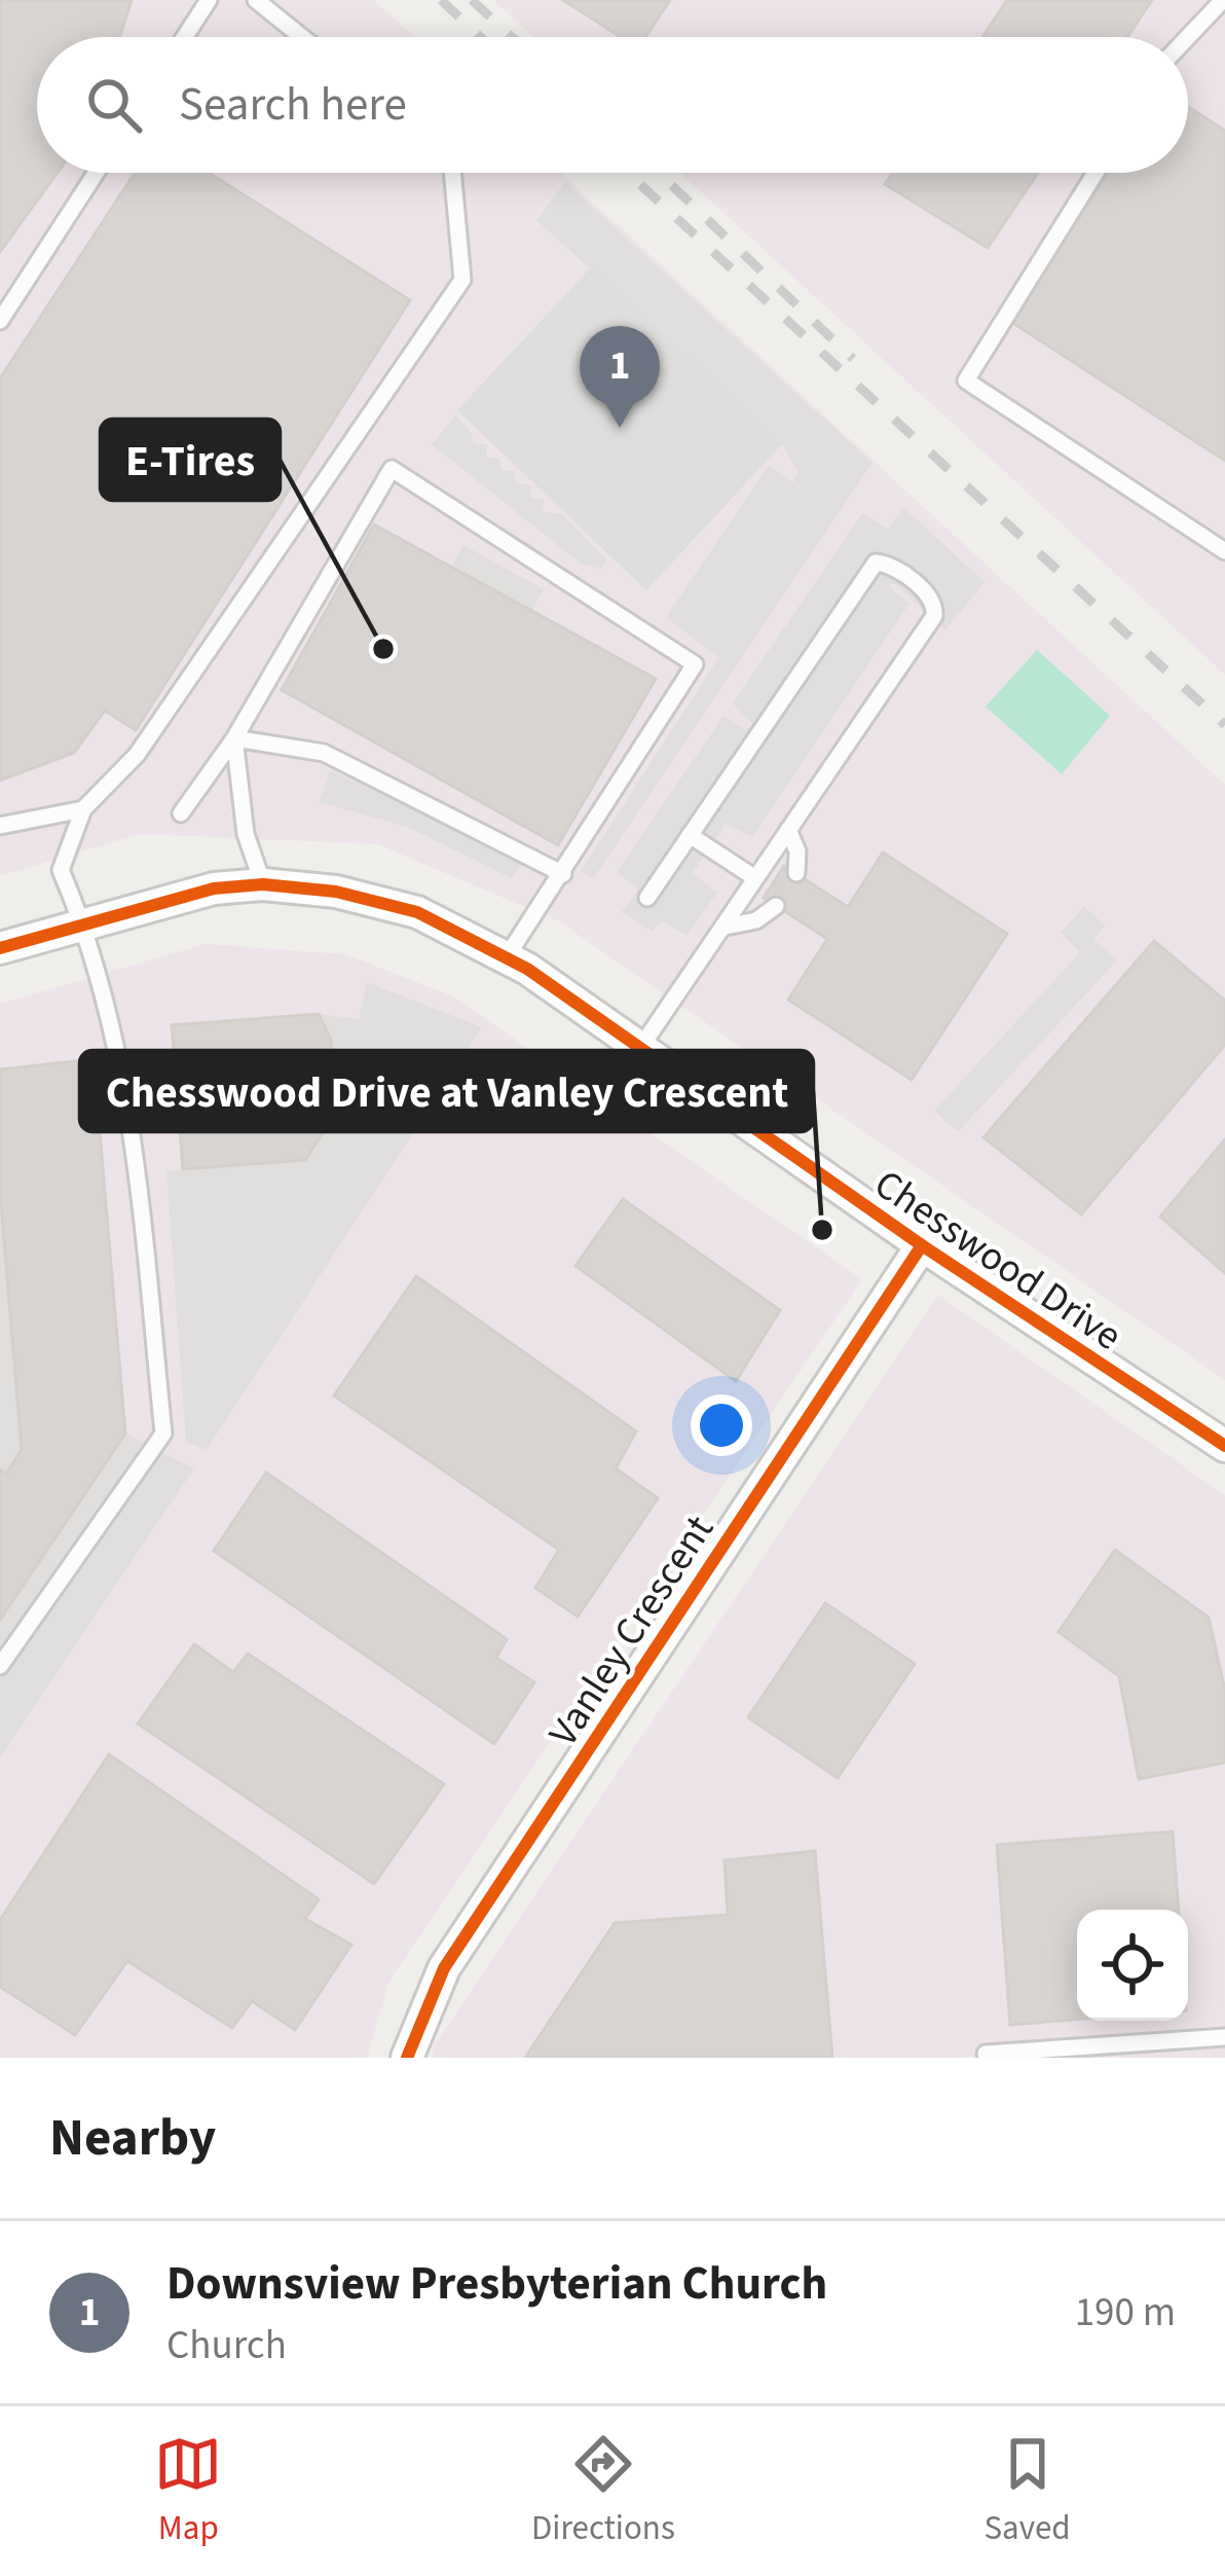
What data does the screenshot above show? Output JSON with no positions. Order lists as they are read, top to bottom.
{
  "streets": {
    "street": ["Chesswood Drive", "Vanley Crescent"]
  },
  "crossings": [
    ["Chesswood Drive", "Vanley Crescent"]
  ],
  "places": ["E-Tires", "Chesswood Drive at Vanley Crescent"],
  "page": {
    "search": "Search here",
    "pins": "1",
    "heading": "Nearby",
    "list": [
      {
        "mark": "1",
        "name": "Downsview Presbyterian Church",
        "note": "Church",
        "value": "190 m"
      }
    ],
    "nav": ["Map", "Directions", "Saved"]
  }
}
